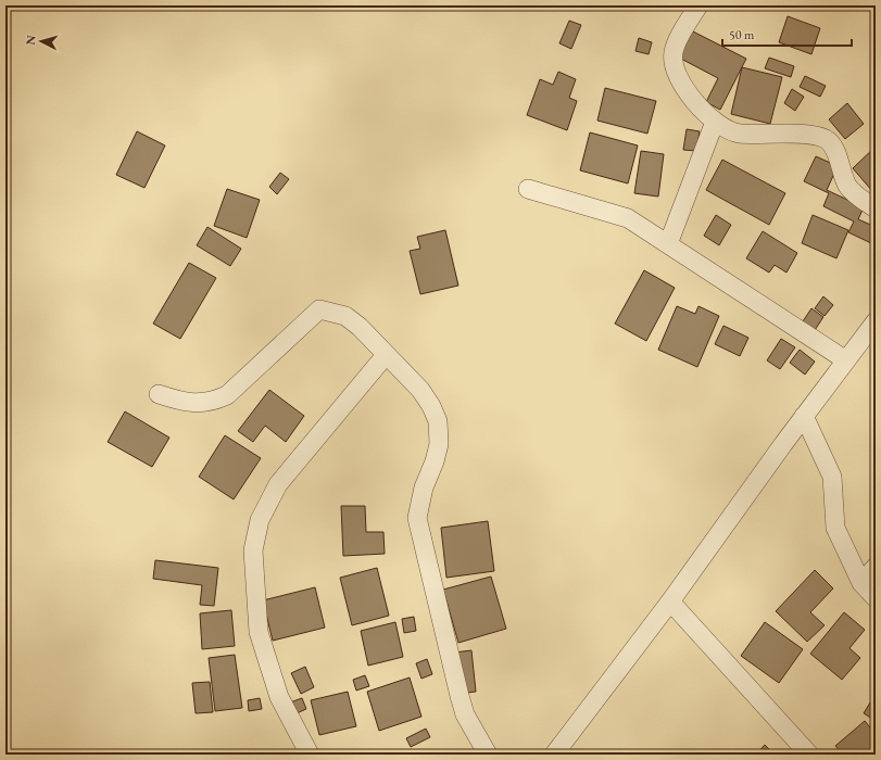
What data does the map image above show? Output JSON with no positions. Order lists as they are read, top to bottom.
{
  "scale_bar": "50 m",
  "north": "left"
}
